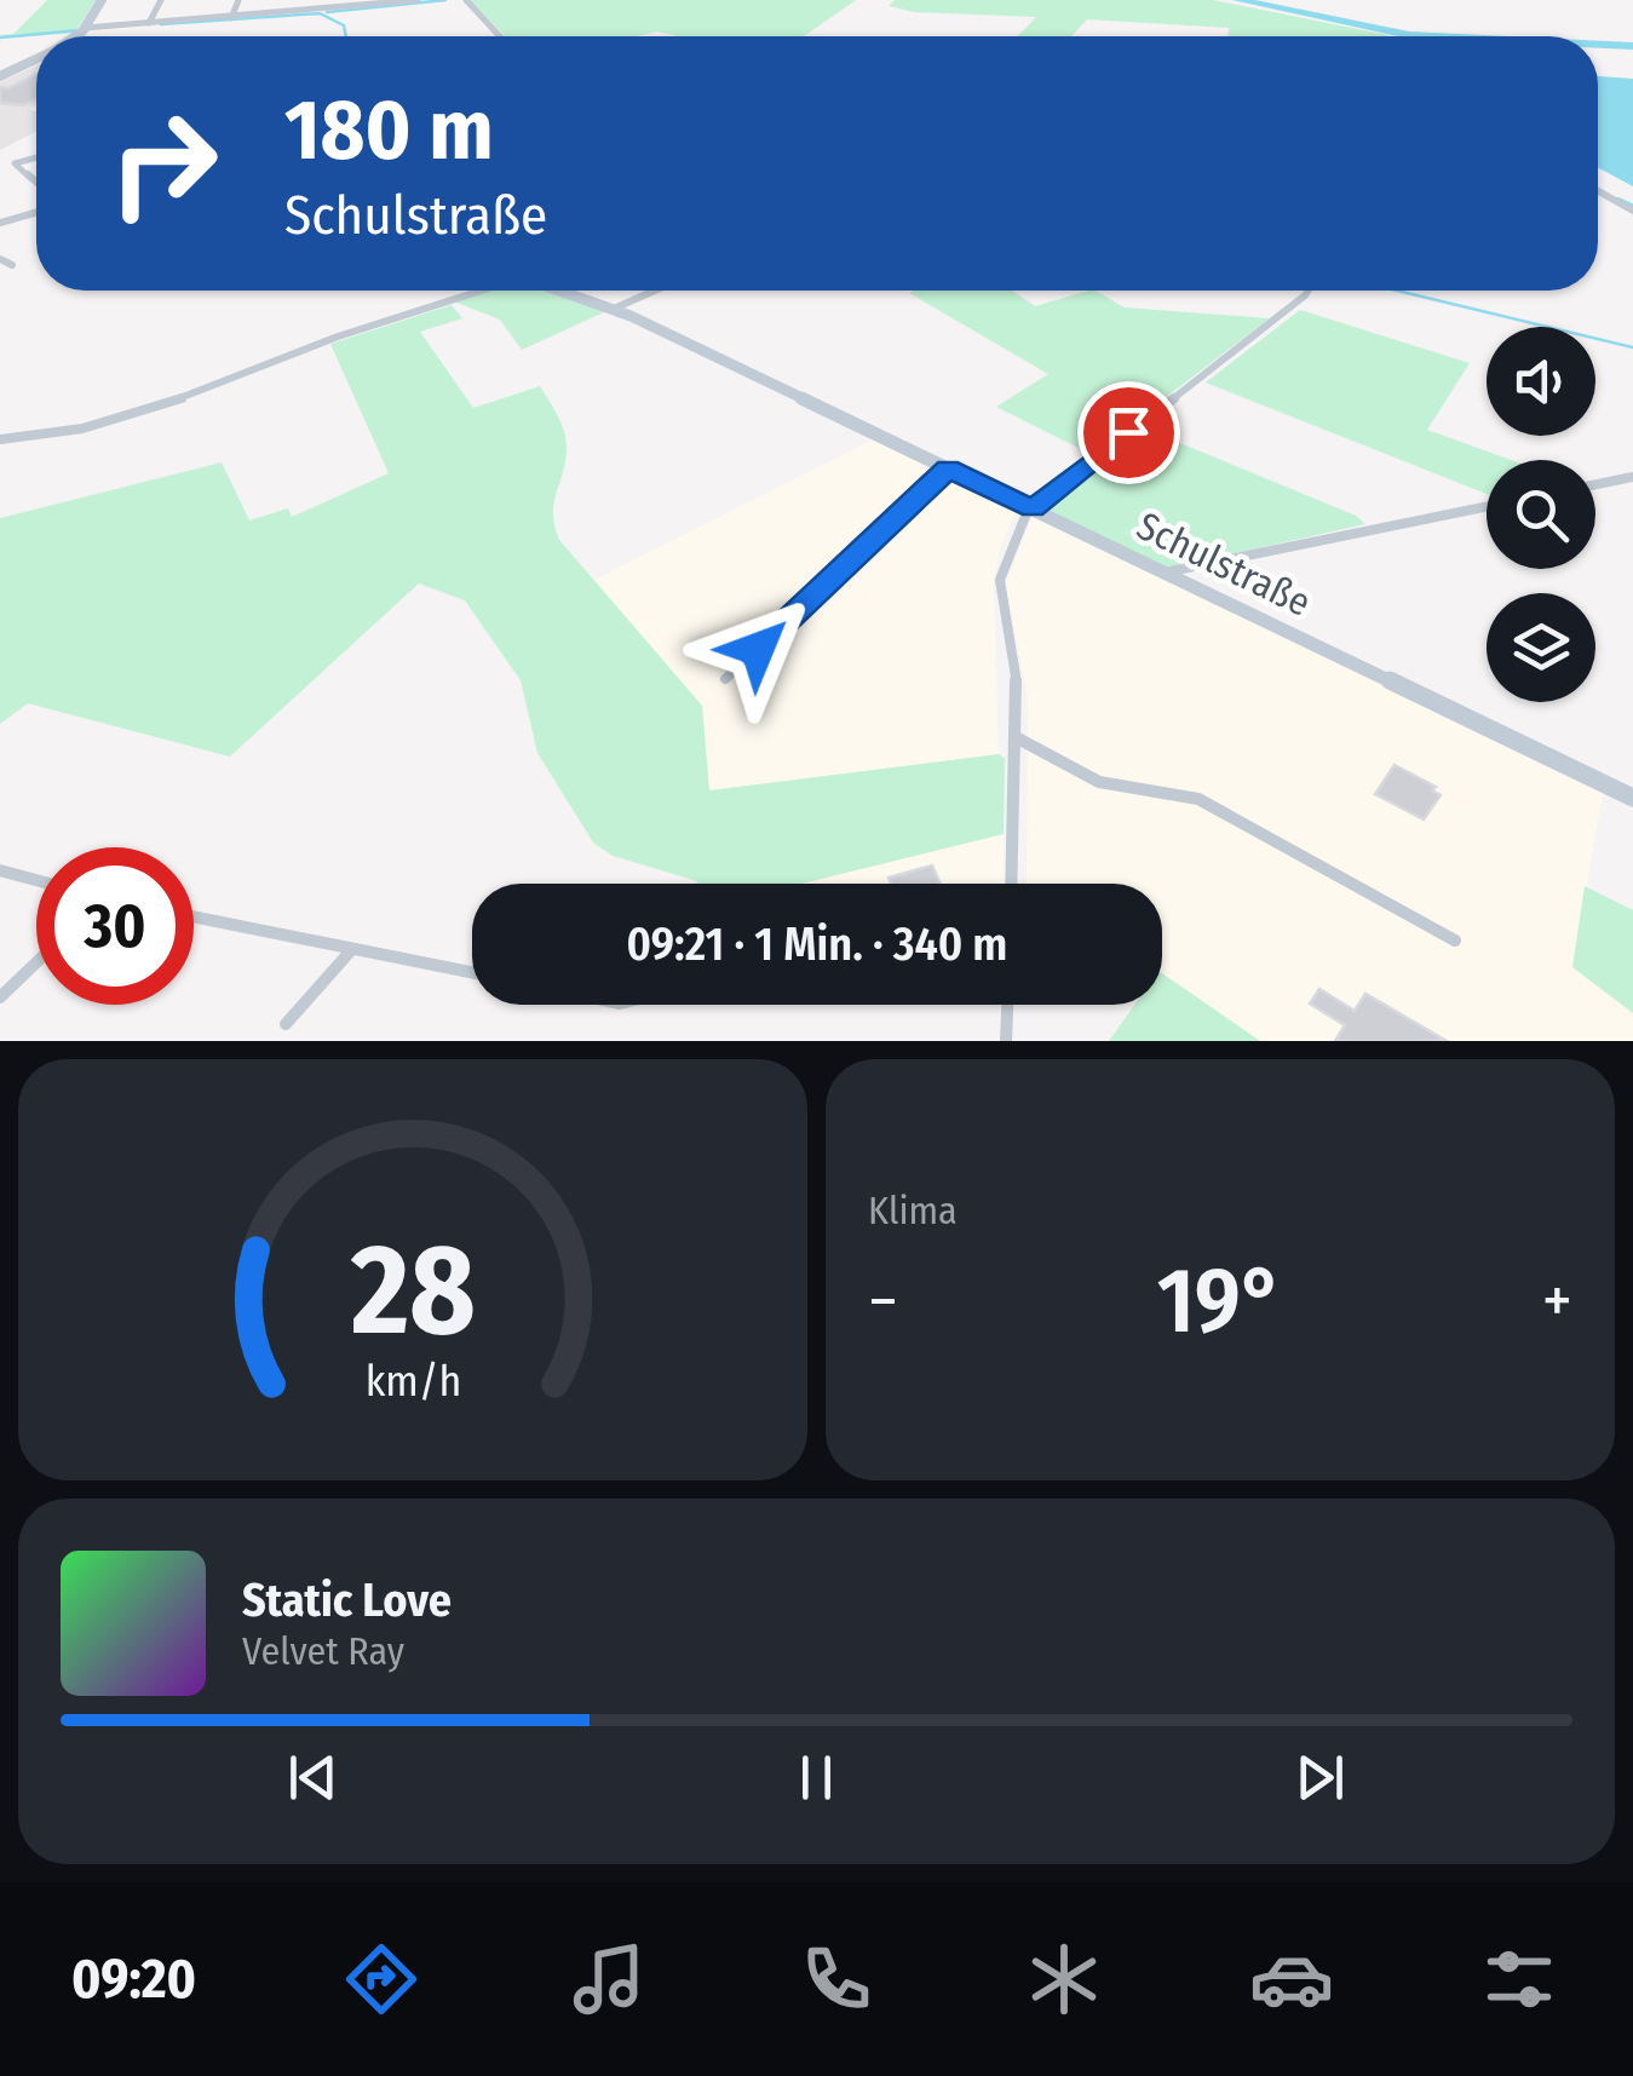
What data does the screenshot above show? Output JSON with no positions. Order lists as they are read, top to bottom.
{
  "streets": {
    "street": ["Schulstraße"]
  },
  "page": {
    "turn": ["180 m", "Schulstraße"],
    "limit": "30",
    "trip": "09:21 · 1 Min. · 340 m",
    "tile": "Klima",
    "heat": ["−", "19°", "+"],
    "song": ["Static Love", "Velvet Ray"],
    "tabs": "09:20",
    "gauge": ["28", "km/h"]
  }
}
